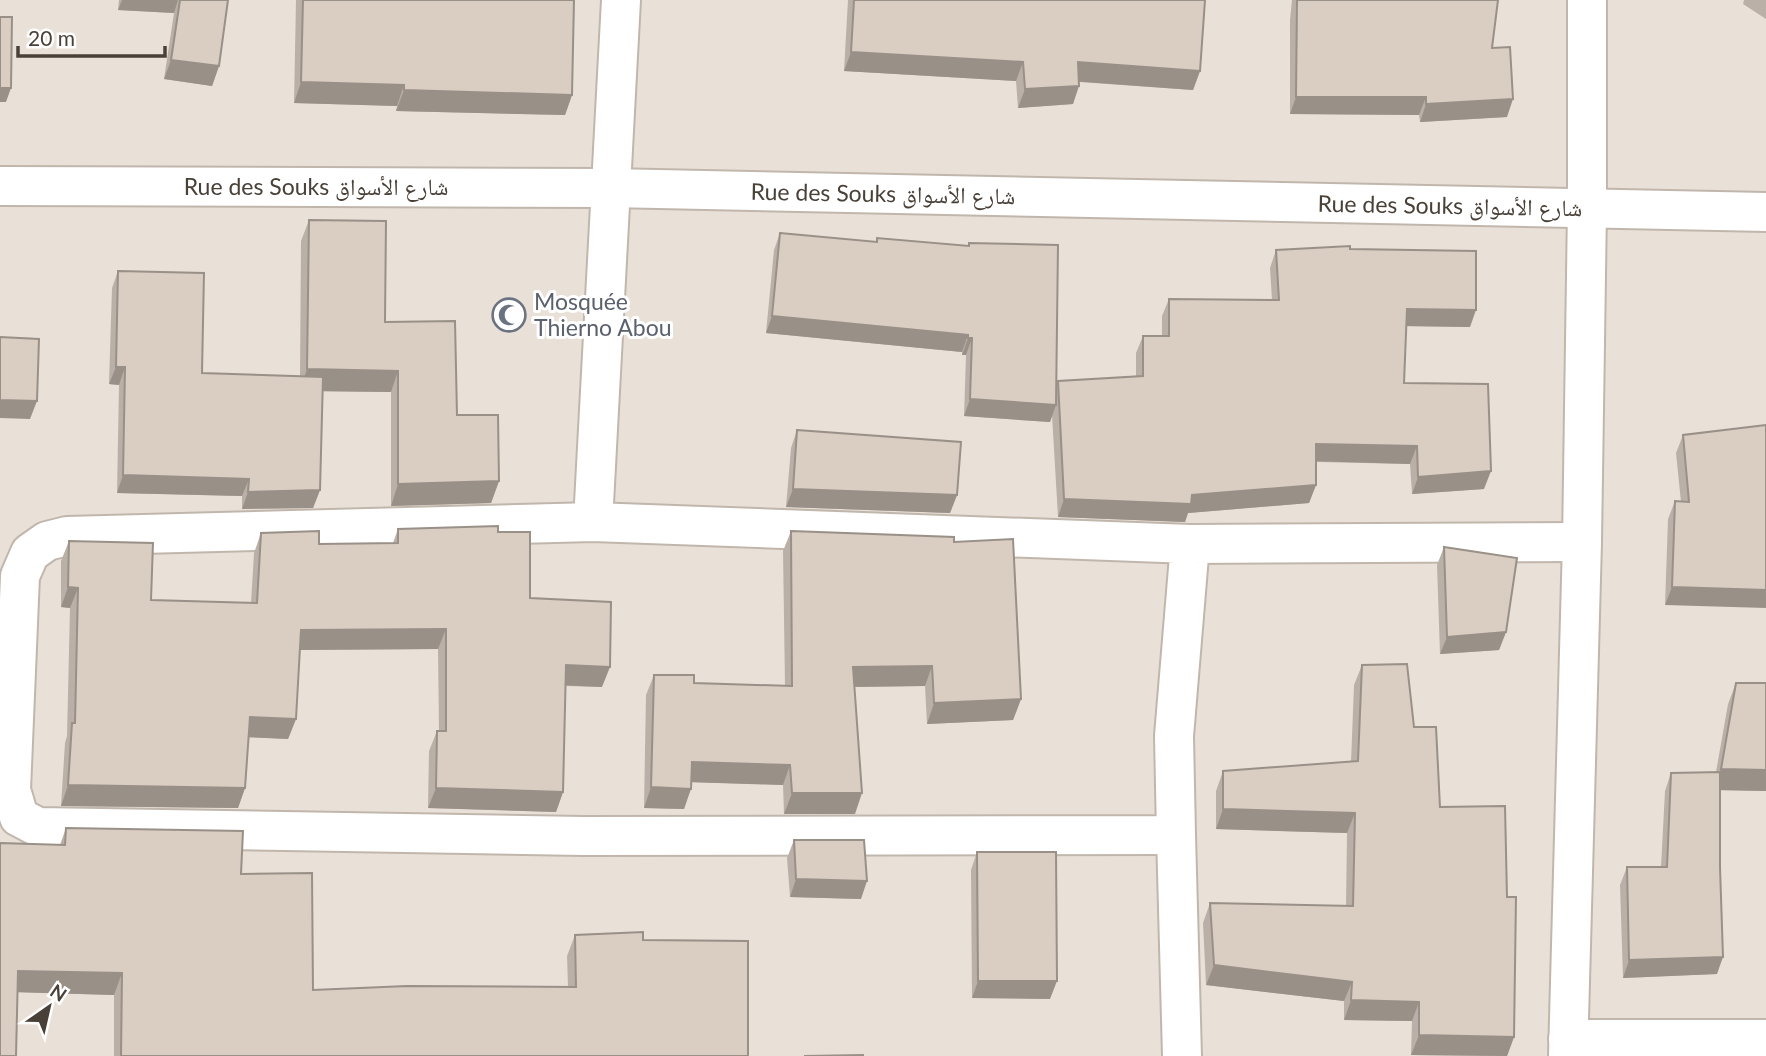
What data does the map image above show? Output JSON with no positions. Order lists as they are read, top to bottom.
{
  "streets": {
    "street": ["Rue des Souks شارع الأسواق"]
  },
  "places": {
    "mosque": ["Mosquée Thierno Abou"]
  },
  "scale_bar": "20 m",
  "north": "top right"
}
